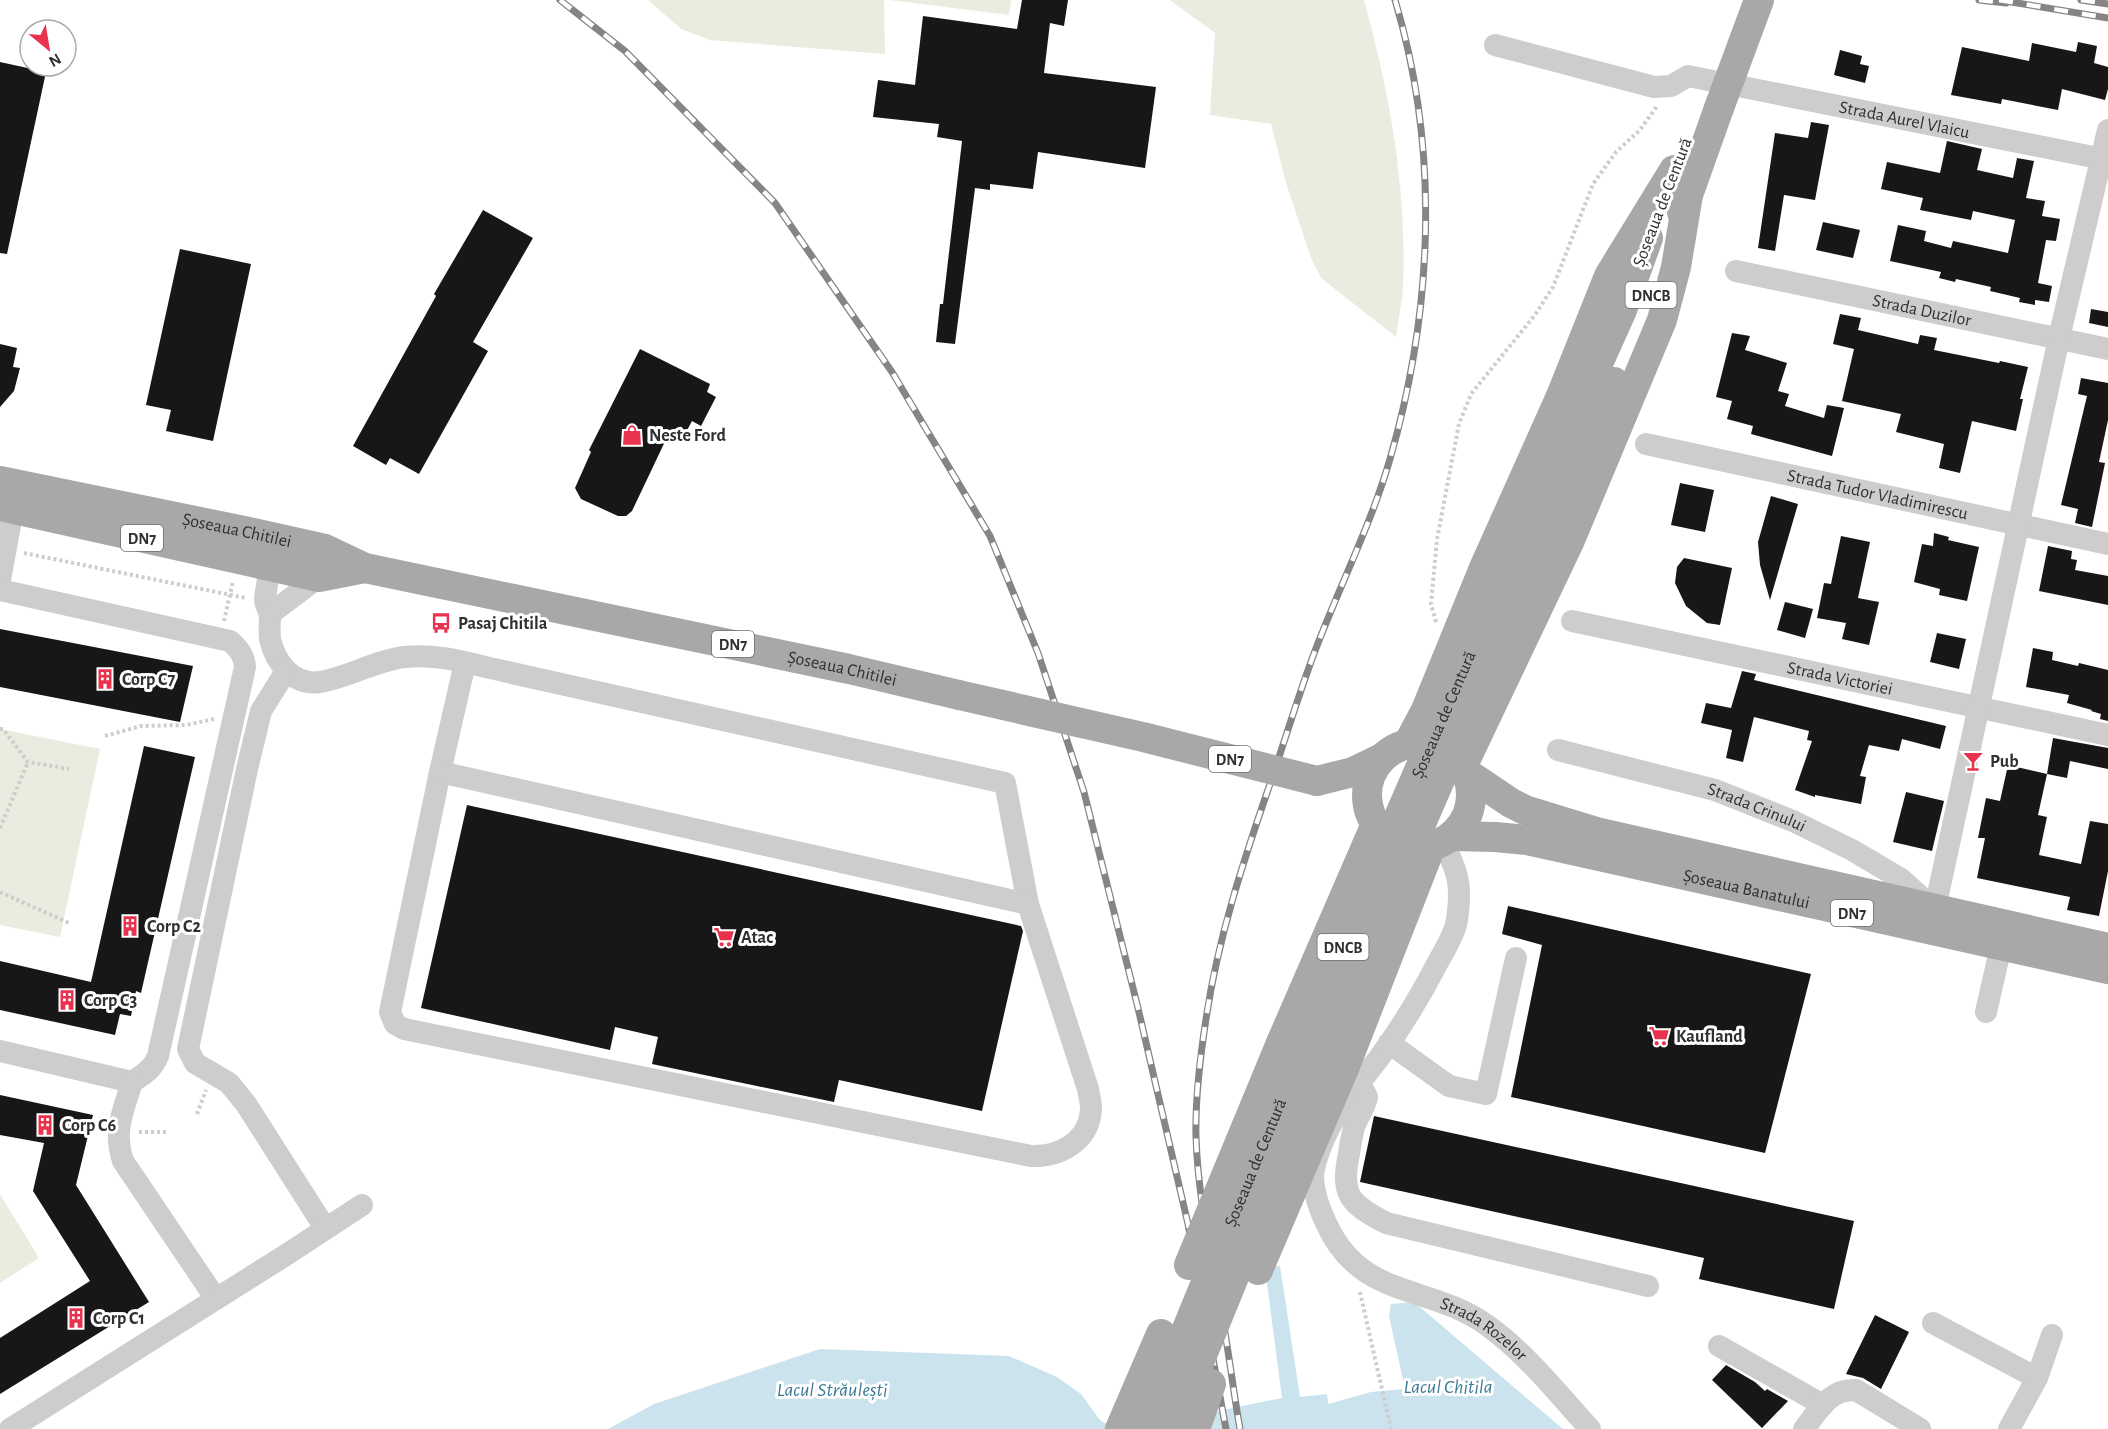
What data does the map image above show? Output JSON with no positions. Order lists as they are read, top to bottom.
{
  "streets": {
    "main road": [
      "Șoseaua de Centură",
      "DNCB",
      "Șoseaua Chitilei",
      "DN7",
      "Șoseaua Banatului"
    ],
    "street": [
      "Strada Aurel Vlaicu",
      "Strada Duzilor",
      "Strada Tudor Vladimirescu",
      "Strada Victoriei",
      "Strada Crinului",
      "Strada Rozelor"
    ]
  },
  "crossings": [
    ["Strada Aurel Vlaicu", "Șoseaua de Centură"],
    ["Șoseaua Chitilei", "DN7"],
    ["Șoseaua Chitilei", "Șoseaua Banatului"],
    ["Șoseaua Chitilei", "Strada Rozelor"],
    ["DN7", "Șoseaua Banatului"],
    ["DN7", "Strada Rozelor"],
    ["Strada Crinului", "Șoseaua Banatului"],
    ["Șoseaua Banatului", "Strada Rozelor"]
  ],
  "water": ["Lacul Chitila", "Lacul Străulești"],
  "places": {
    "shop": ["Neste Ford"],
    "bus stop": ["Pasaj Chitila"],
    "building": [
      "Corp C7",
      "Corp C2",
      "Corp C3",
      "Corp C6",
      "Corp C1"
    ],
    "bar": ["Pub"],
    "supermarket": ["Atac", "Kaufland"]
  },
  "north": "bottom right"
}
